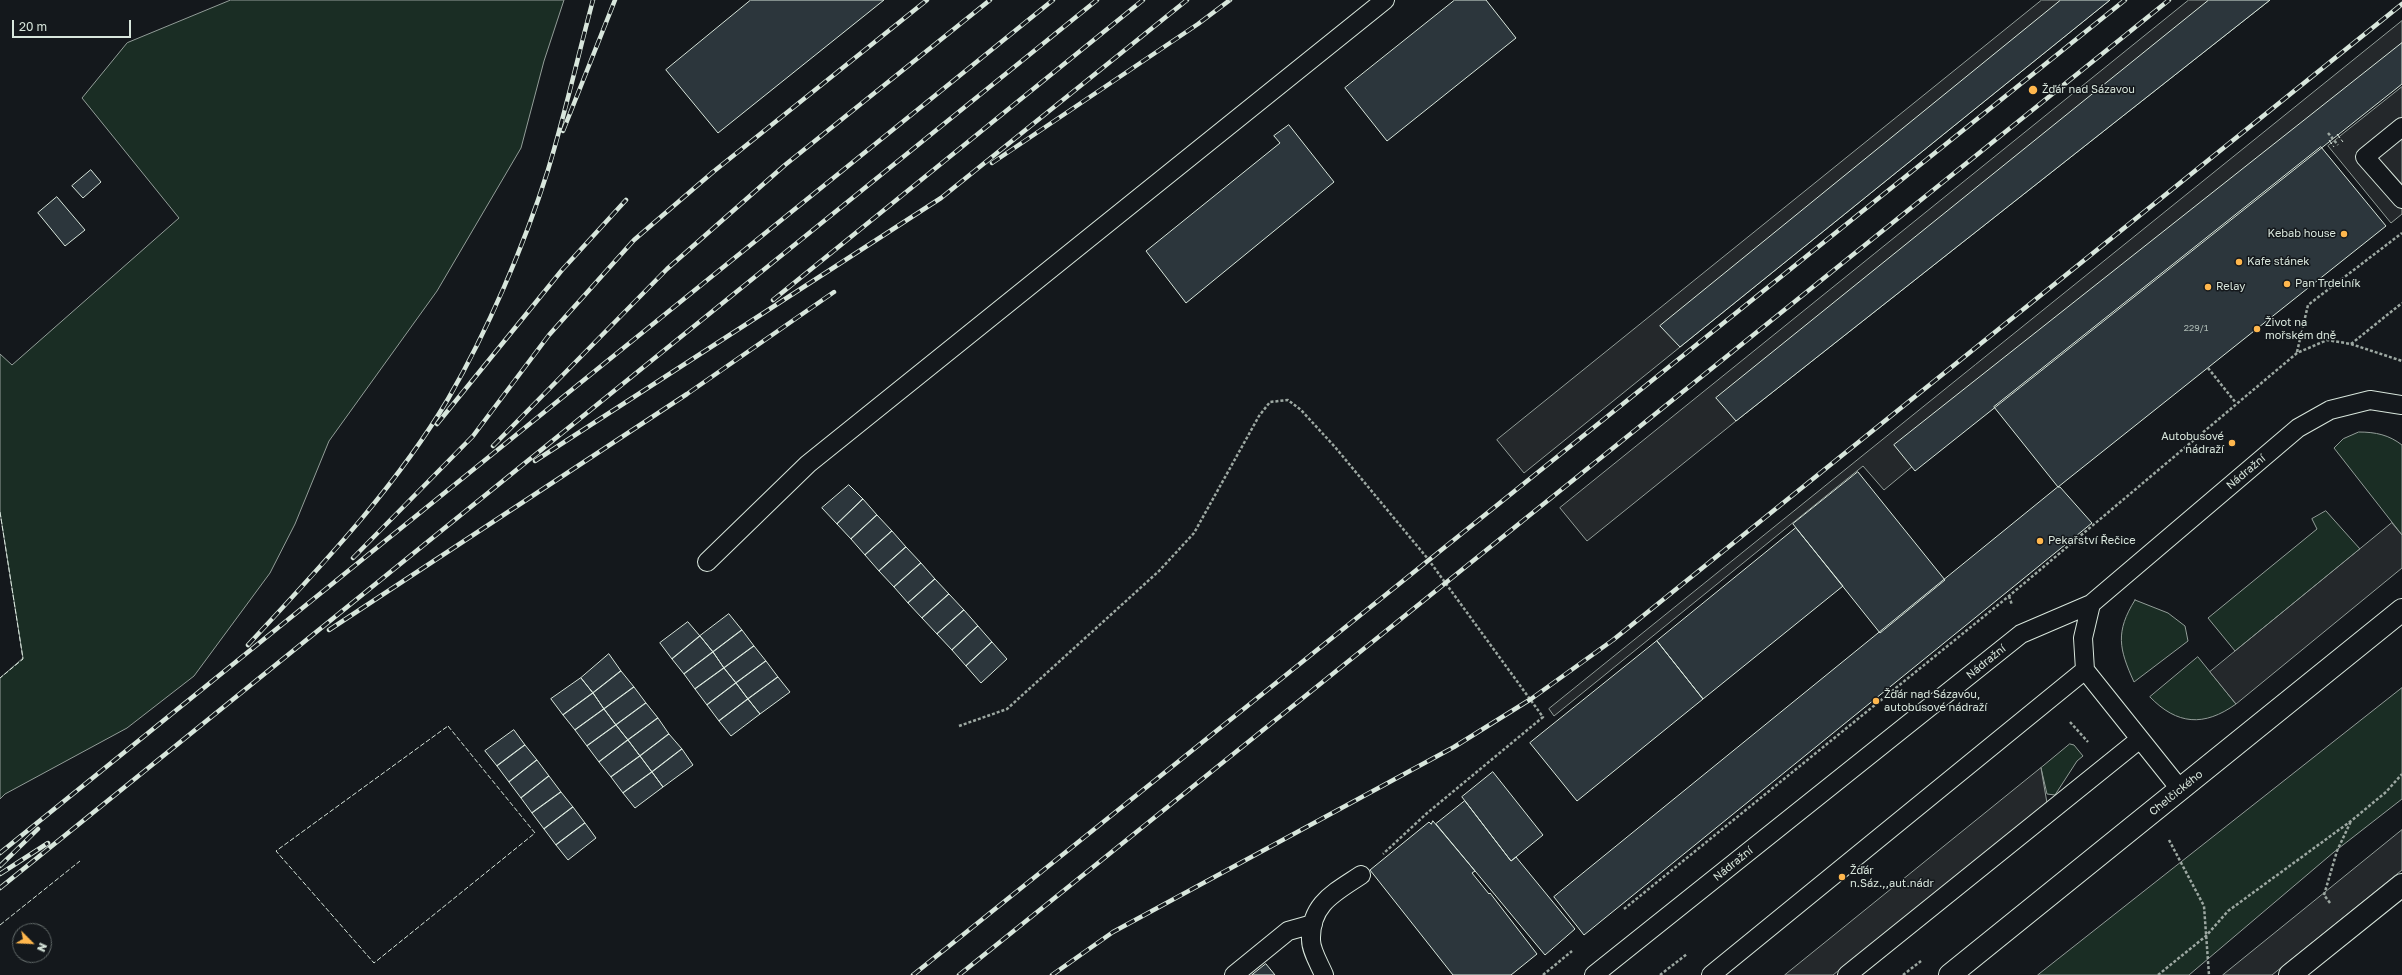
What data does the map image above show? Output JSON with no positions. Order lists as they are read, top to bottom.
{
  "streets": {
    "street": ["Chelčického"],
    "lane": ["Nádražní"]
  },
  "places": [
    "Žďár nad Sázavou",
    "Kebab house",
    "Kafe stánek",
    "Pan Trdelník",
    "Relay",
    "Život na mořském dně",
    "Autobusové nádraží",
    "Pekařství Řečice",
    "Žďár nad Sázavou, autobusové nádraží",
    "Žďár n.Sáz.,,aut.nádr"
  ],
  "house_numbers": ["229/1"],
  "scale_bar": "20 m",
  "north": "bottom right"
}
